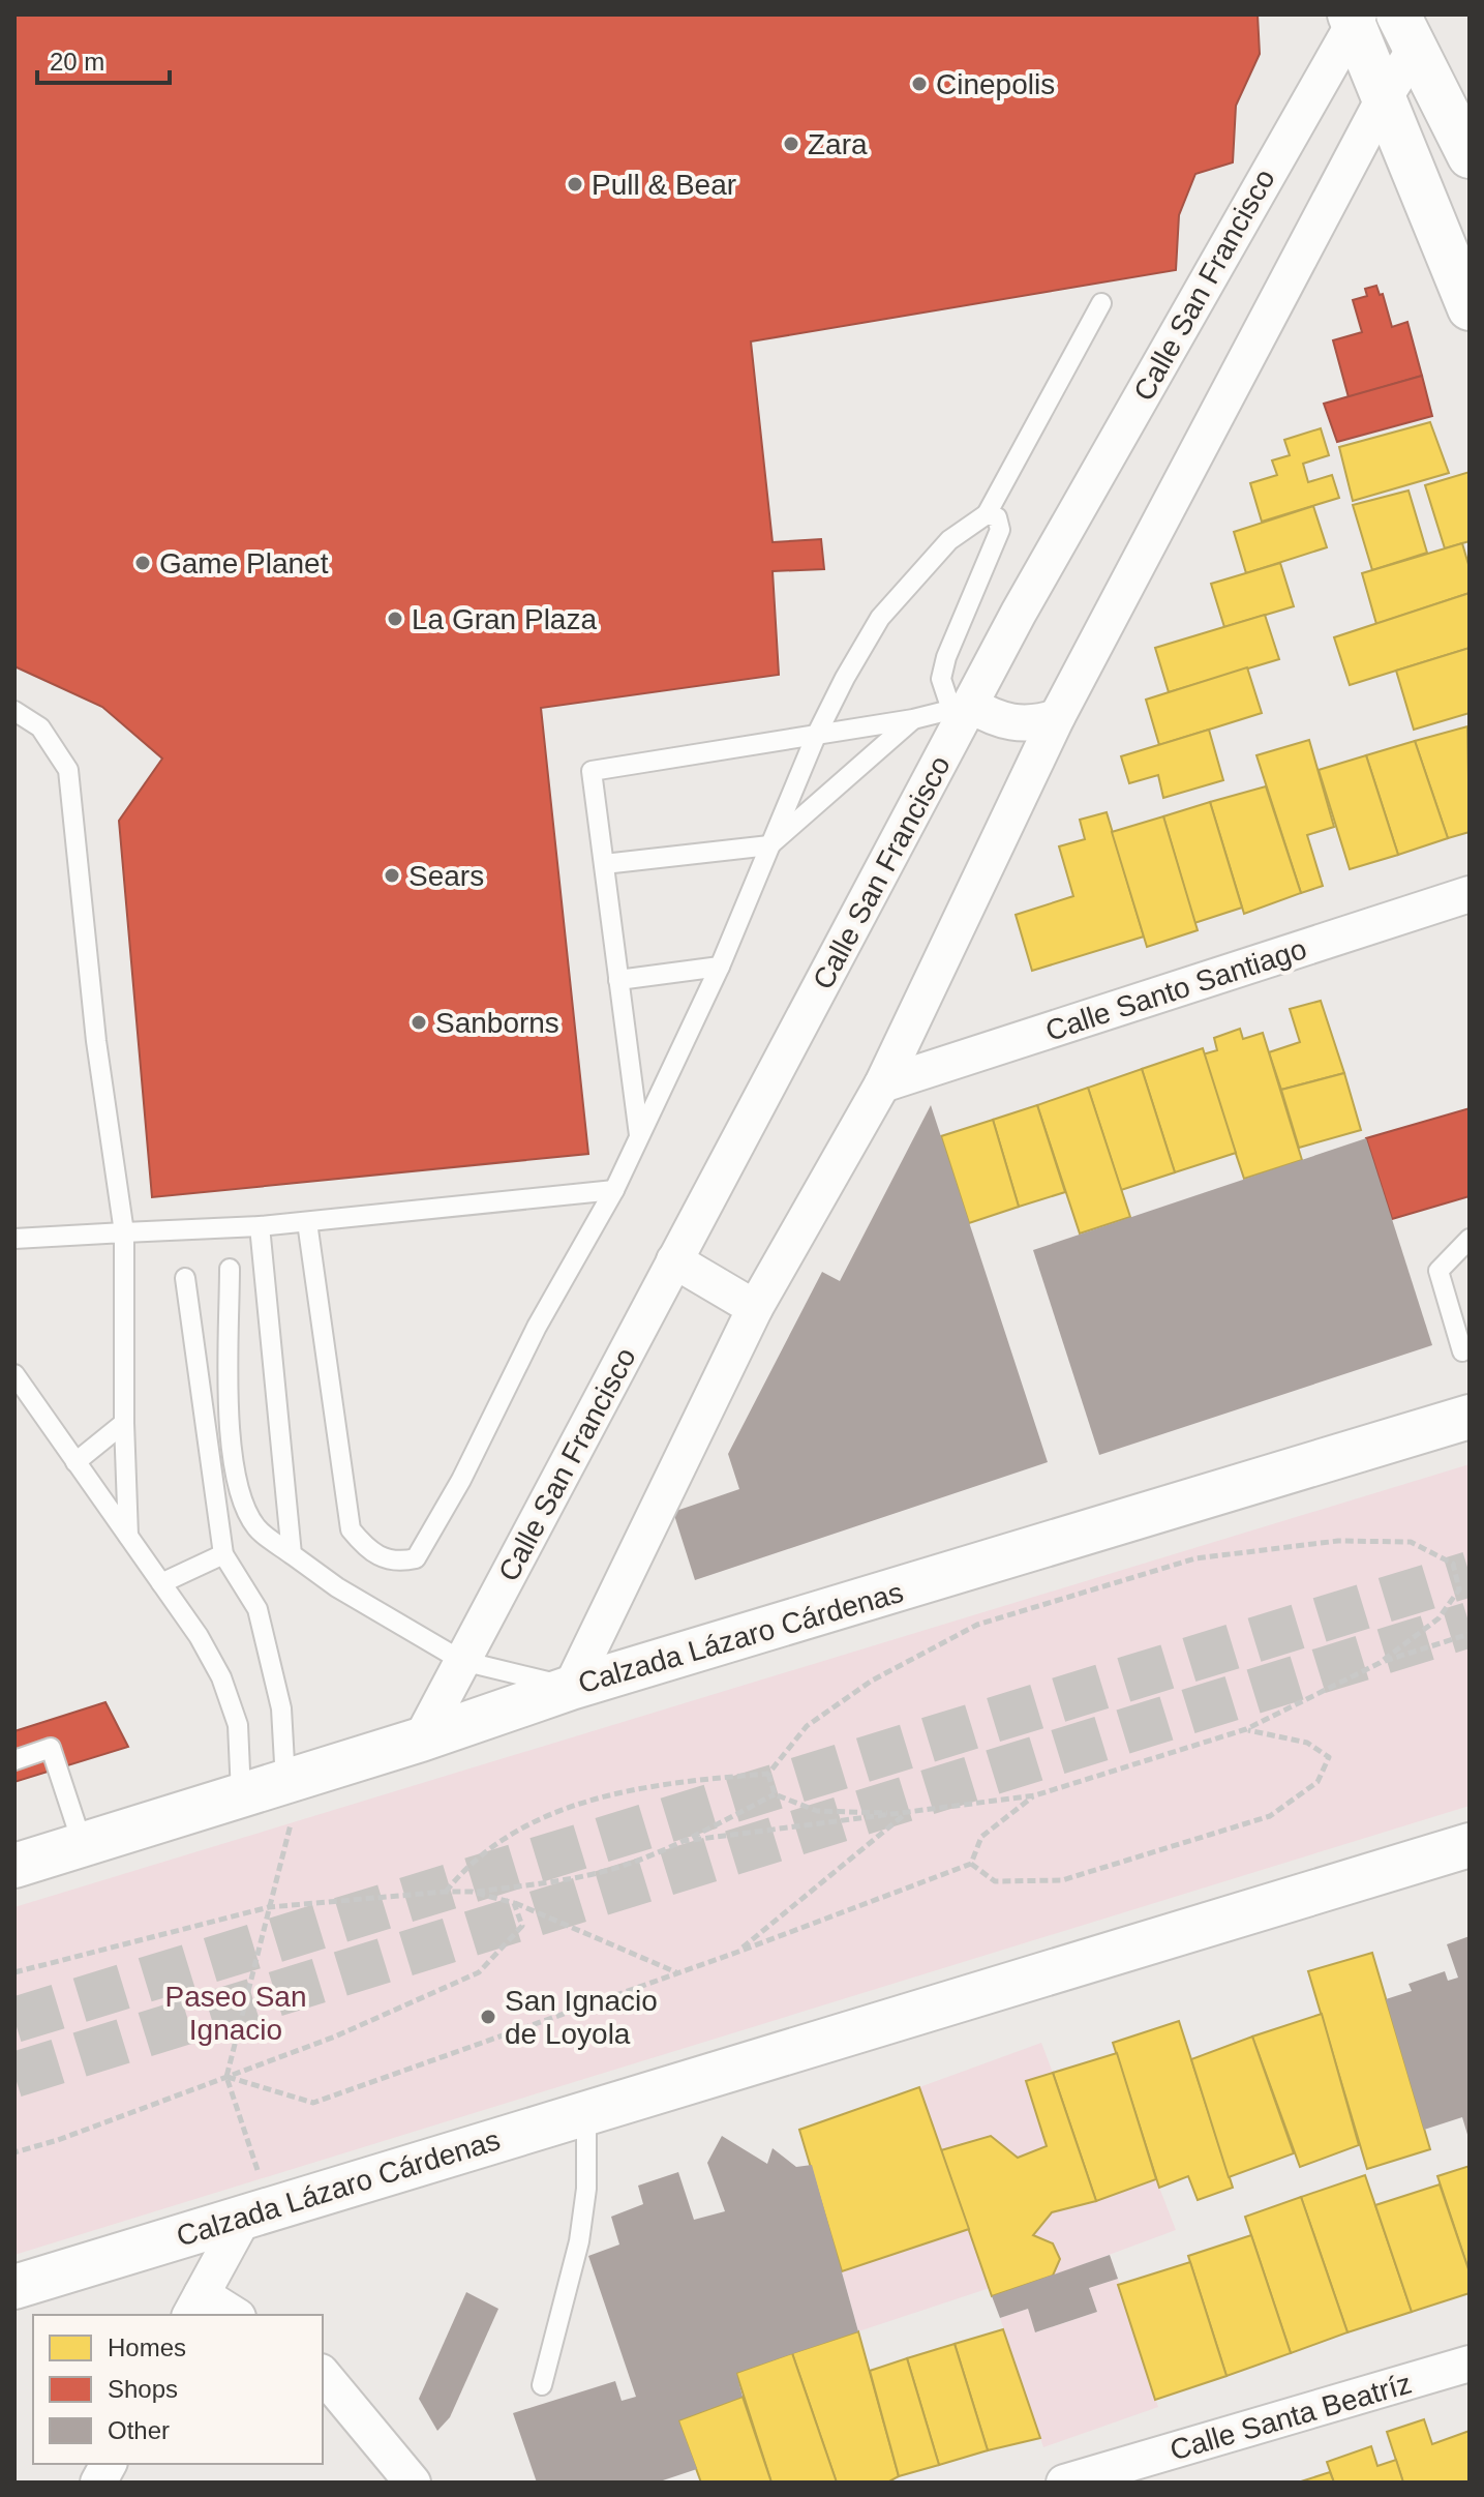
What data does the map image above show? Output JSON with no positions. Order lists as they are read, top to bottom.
{
  "streets": {
    "street": [
      "Calle San Francisco",
      "Calle Santo Santiago",
      "Calzada Lázaro Cárdenas",
      "Calle Santa Beatríz"
    ]
  },
  "crossings": [
    ["Calle San Francisco", "Calzada Lázaro Cárdenas"]
  ],
  "parks": ["Paseo San Ignacio"],
  "places": [
    "Cinepolis",
    "Zara",
    "Pull & Bear",
    "Game Planet",
    "La Gran Plaza",
    "Sears",
    "Sanborns",
    "San Ignacio de Loyola"
  ],
  "legend": ["Homes", "Shops", "Other"],
  "scale_bar": "20 m"
}
